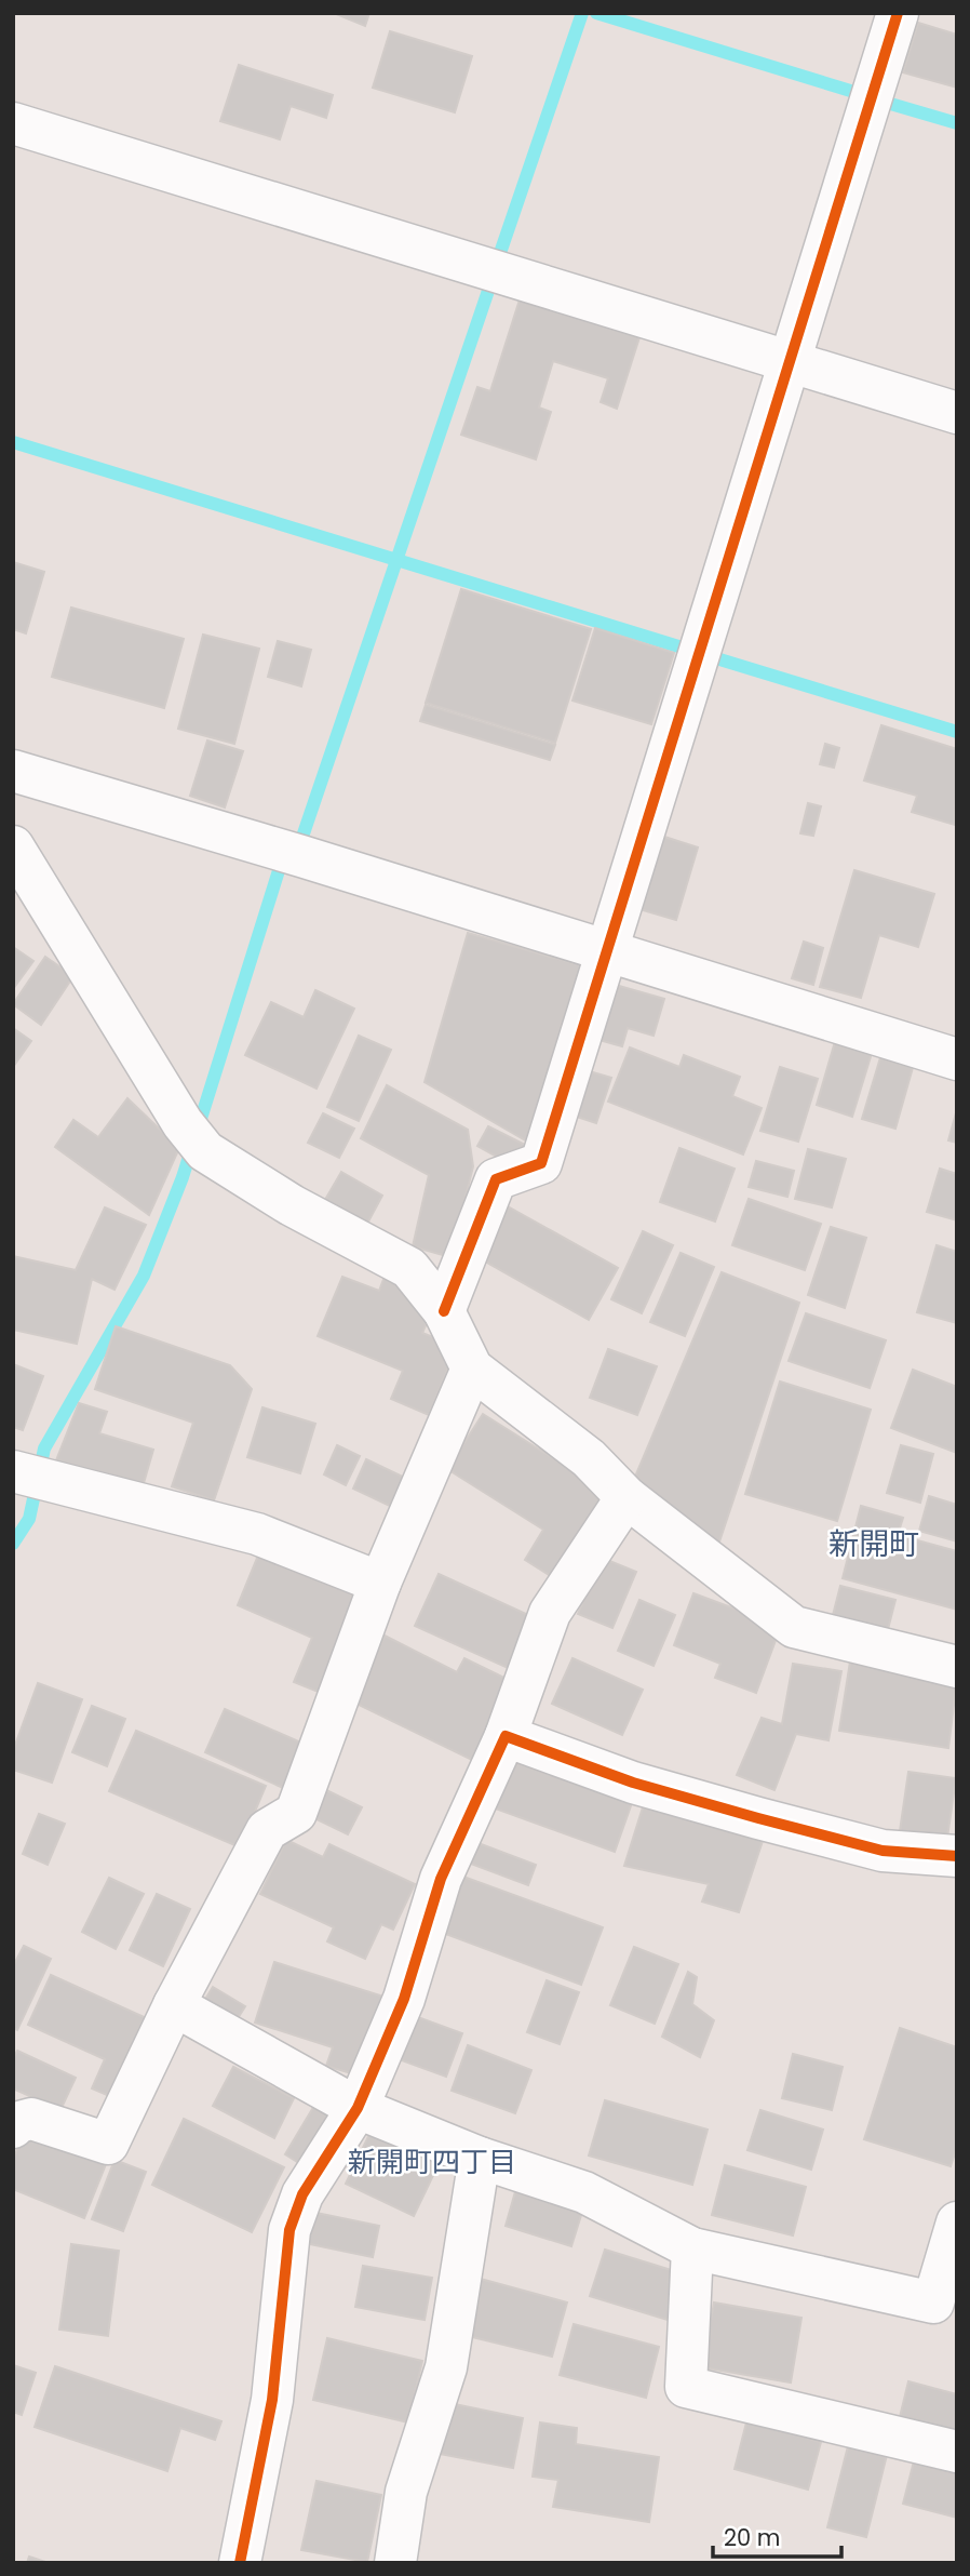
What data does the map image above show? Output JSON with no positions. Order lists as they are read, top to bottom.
{
  "districts": ["新開町", "新開町四丁目"],
  "scale_bar": "20 m"
}
